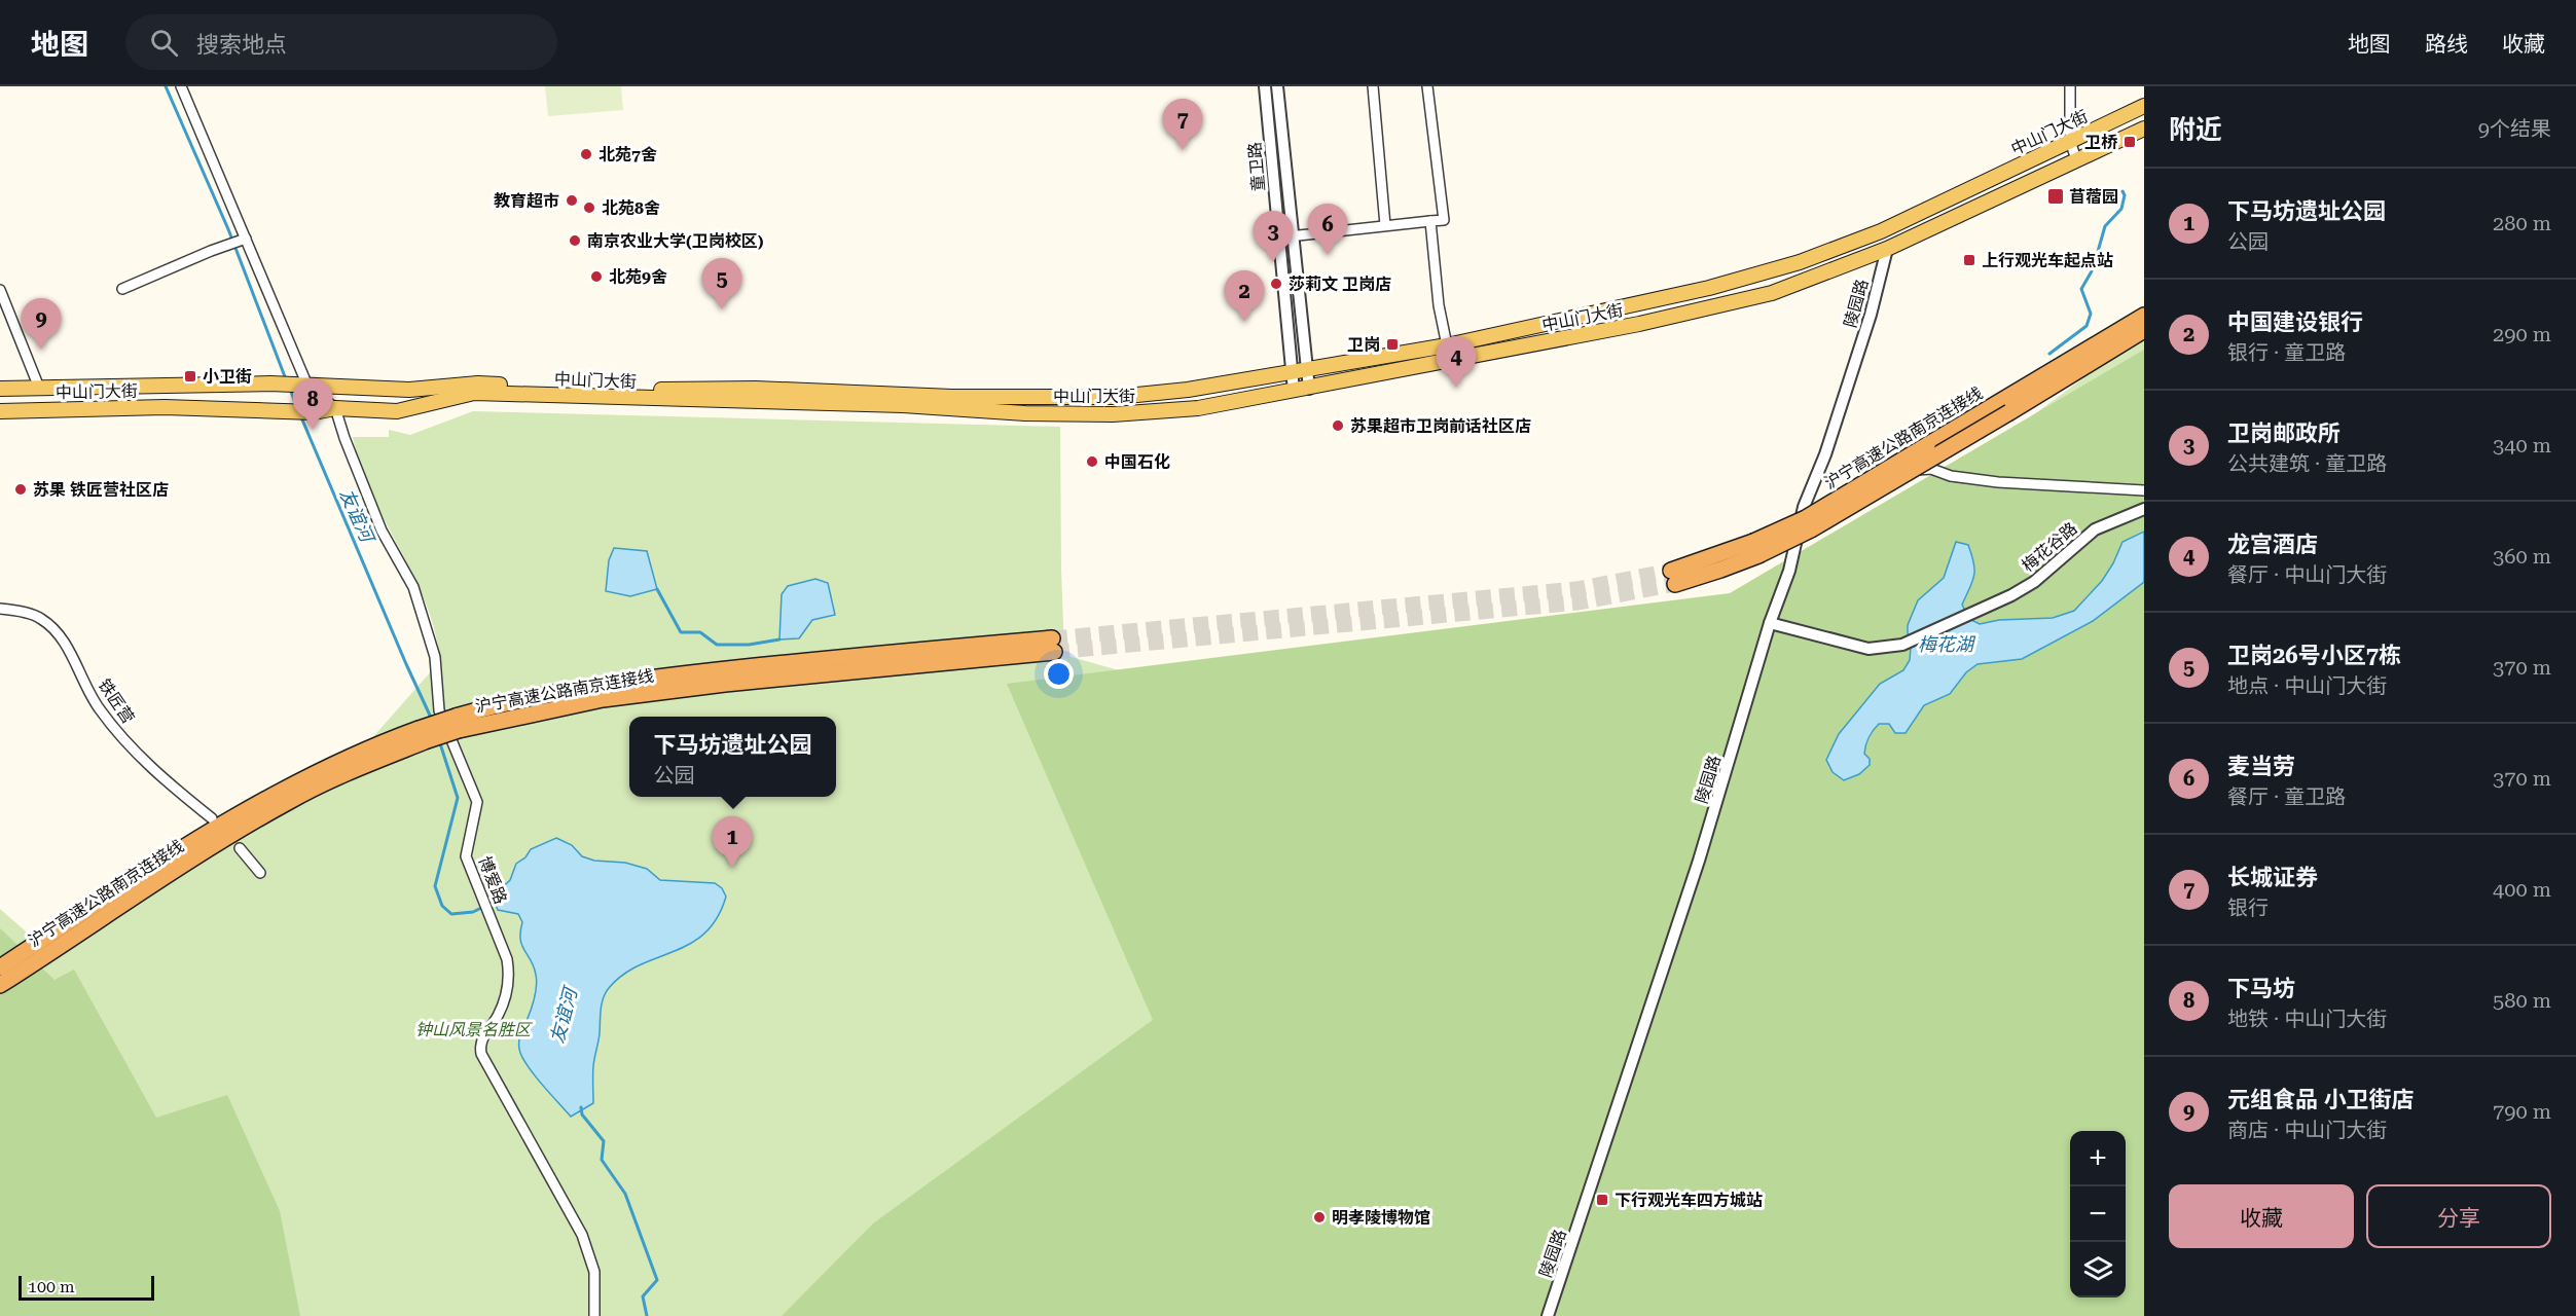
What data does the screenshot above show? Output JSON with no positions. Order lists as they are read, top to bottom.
{
  "streets": {
    "highway": ["沪宁高速公路南京连接线"],
    "main road": ["中山门大街"],
    "street": [
      "童卫路",
      "陵园路",
      "梅花谷路",
      "铁匠营",
      "博爱路"
    ]
  },
  "crossings": [
    ["中山门大街", "童卫路"],
    ["中山门大街", "陵园路"],
    ["中山门大街", "博爱路"],
    ["陵园路", "梅花谷路"]
  ],
  "water": ["友谊河", "梅花湖"],
  "parks": ["钟山风景名胜区"],
  "places": {
    "transit": [
      "卫桥",
      "苜蓿园",
      "上行观光车起点站",
      "卫岗",
      "小卫街",
      "下行观光车四方城站"
    ],
    "other": [
      "北苑7舍",
      "教育超市",
      "北苑8舍",
      "南京农业大学(卫岗校区)",
      "北苑9舍",
      "莎莉文 卫岗店",
      "苏果超市卫岗前话社区店",
      "中国石化",
      "苏果 铁匠营社区店",
      "明孝陵博物馆"
    ]
  },
  "scale_bar": "100 m",
  "page": {
    "header": "地图",
    "search": "搜索地点",
    "nav": ["地图", "路线", "收藏"],
    "heading": ["附近", "9个结果"],
    "pins": [
      "7",
      "6",
      "3",
      "5",
      "2",
      "9",
      "4",
      "8",
      "1"
    ],
    "list": [
      {
        "mark": "1",
        "name": "下马坊遗址公园",
        "note": "公园",
        "value": "280 m"
      },
      {
        "mark": "2",
        "name": "中国建设银行",
        "note": "银行 · 童卫路",
        "value": "290 m"
      },
      {
        "mark": "3",
        "name": "卫岗邮政所",
        "note": "公共建筑 · 童卫路",
        "value": "340 m"
      },
      {
        "mark": "4",
        "name": "龙宫酒店",
        "note": "餐厅 · 中山门大街",
        "value": "360 m"
      },
      {
        "mark": "5",
        "name": "卫岗26号小区7栋",
        "note": "地点 · 中山门大街",
        "value": "370 m"
      },
      {
        "mark": "6",
        "name": "麦当劳",
        "note": "餐厅 · 童卫路",
        "value": "370 m"
      },
      {
        "mark": "7",
        "name": "长城证券",
        "note": "银行",
        "value": "400 m"
      },
      {
        "mark": "8",
        "name": "下马坊",
        "note": "地铁 · 中山门大街",
        "value": "580 m"
      },
      {
        "mark": "9",
        "name": "元组食品 小卫街店",
        "note": "商店 · 中山门大街",
        "value": "790 m"
      }
    ],
    "popup": ["下马坊遗址公园", "公园"],
    "map_buttons": ["+", "−"],
    "buttons": ["收藏", "分享"],
    "scale": "100 m"
  }
}
